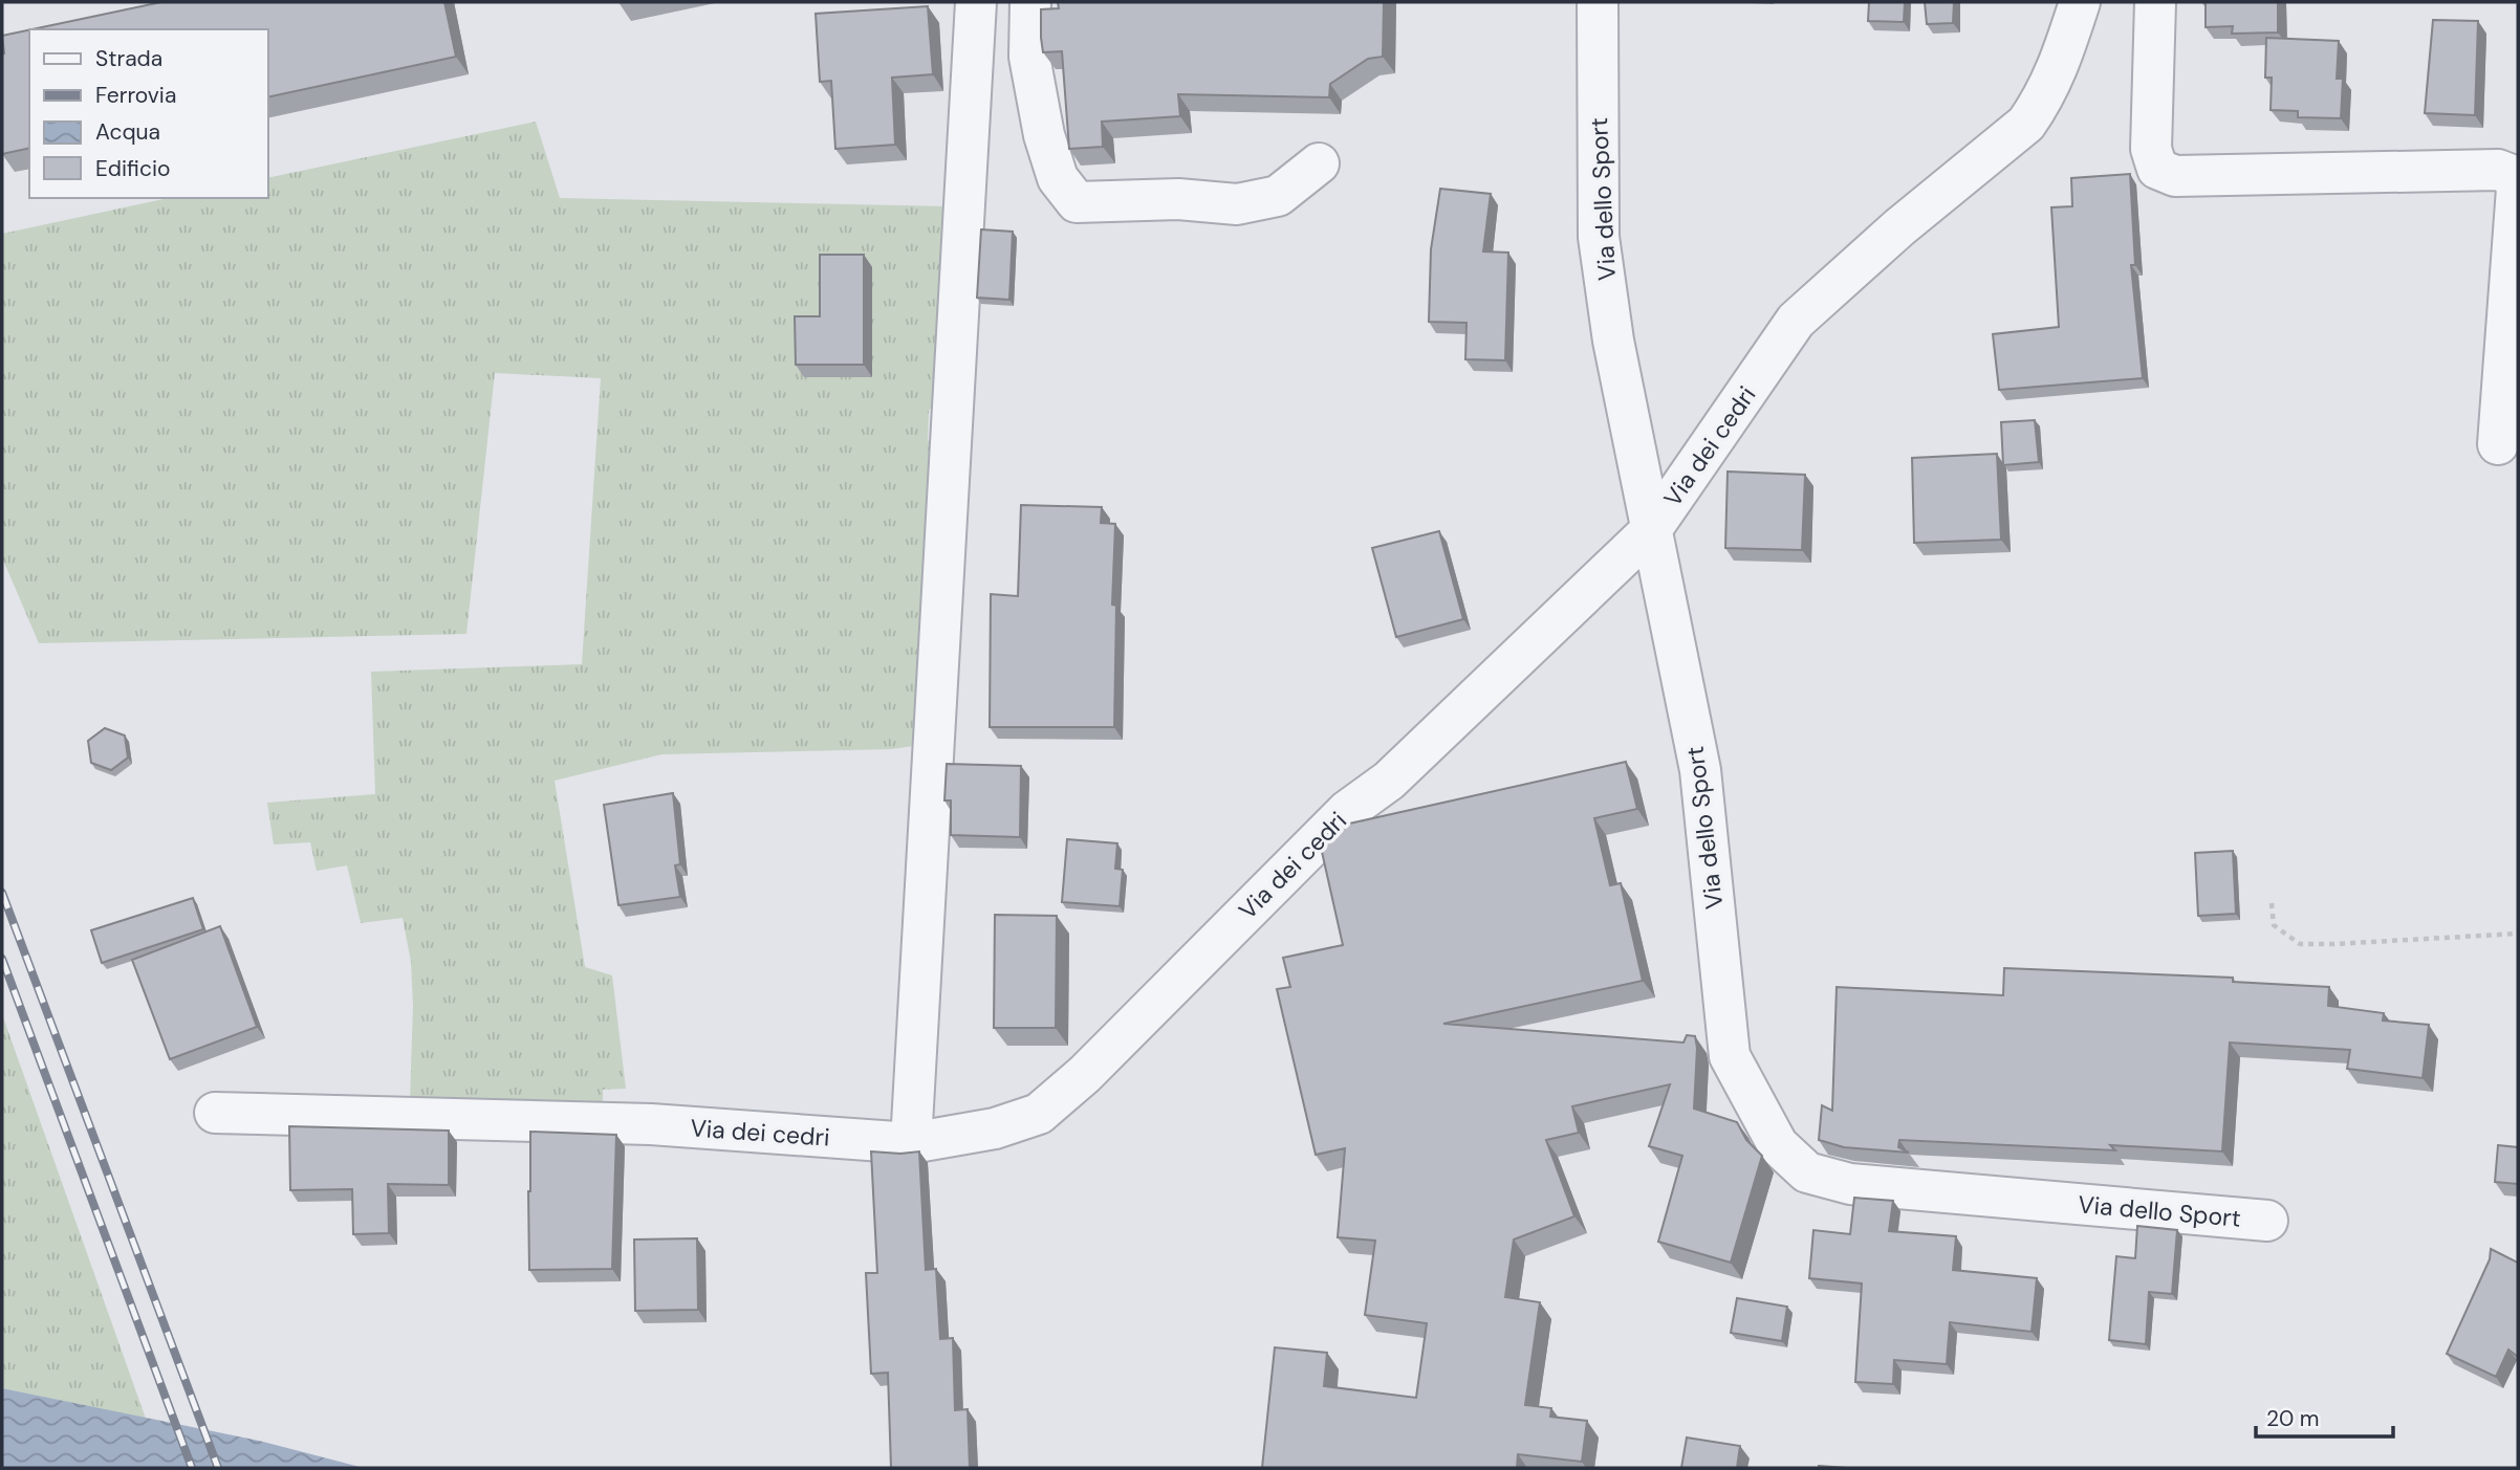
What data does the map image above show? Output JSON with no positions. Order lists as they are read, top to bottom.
{
  "streets": {
    "street": ["Via dello Sport", "Via dei cedri"]
  },
  "crossings": [
    ["Via dello Sport", "Via dei cedri"]
  ],
  "legend": [
    "Strada",
    "Ferrovia",
    "Acqua",
    "Edificio"
  ],
  "scale_bar": "20 m"
}
